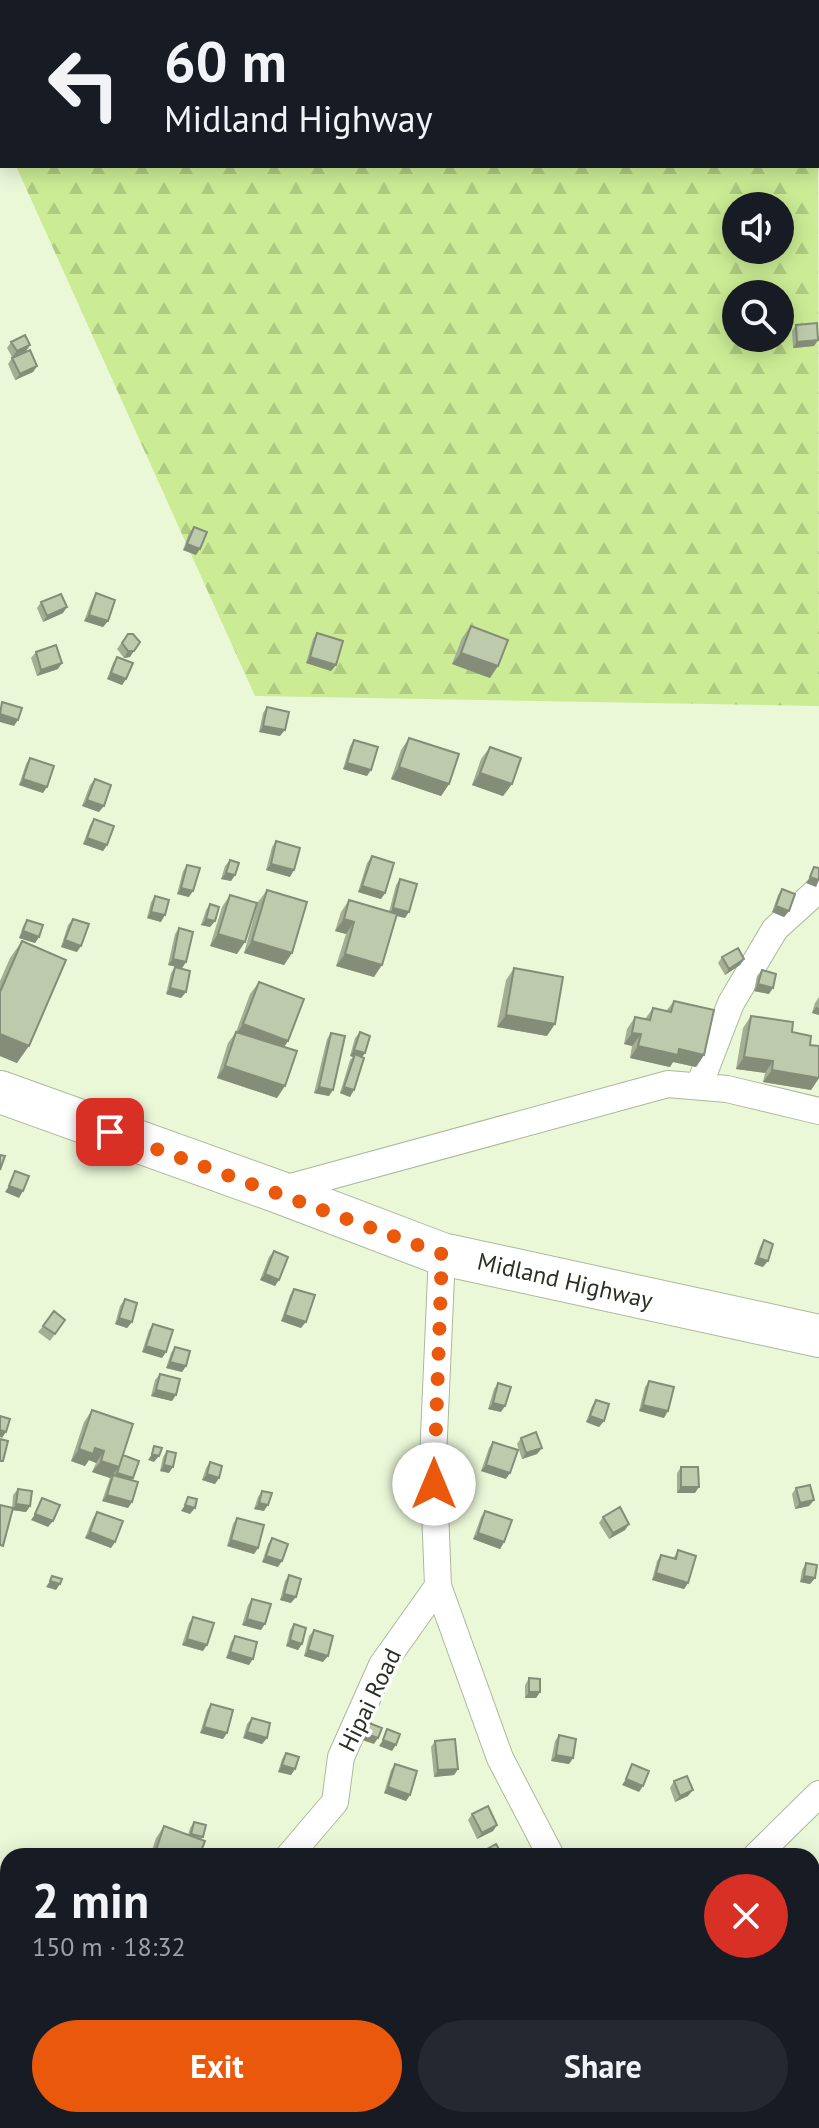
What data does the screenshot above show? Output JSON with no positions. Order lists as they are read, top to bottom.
{
  "streets": {
    "main road": ["Midland Highway"],
    "street": ["Hipai Road"]
  },
  "page": {
    "turn": ["60 m", "Midland Highway"],
    "heading": ["2 min", "150 m · 18:32"],
    "buttons": ["Exit", "Share"]
  }
}
